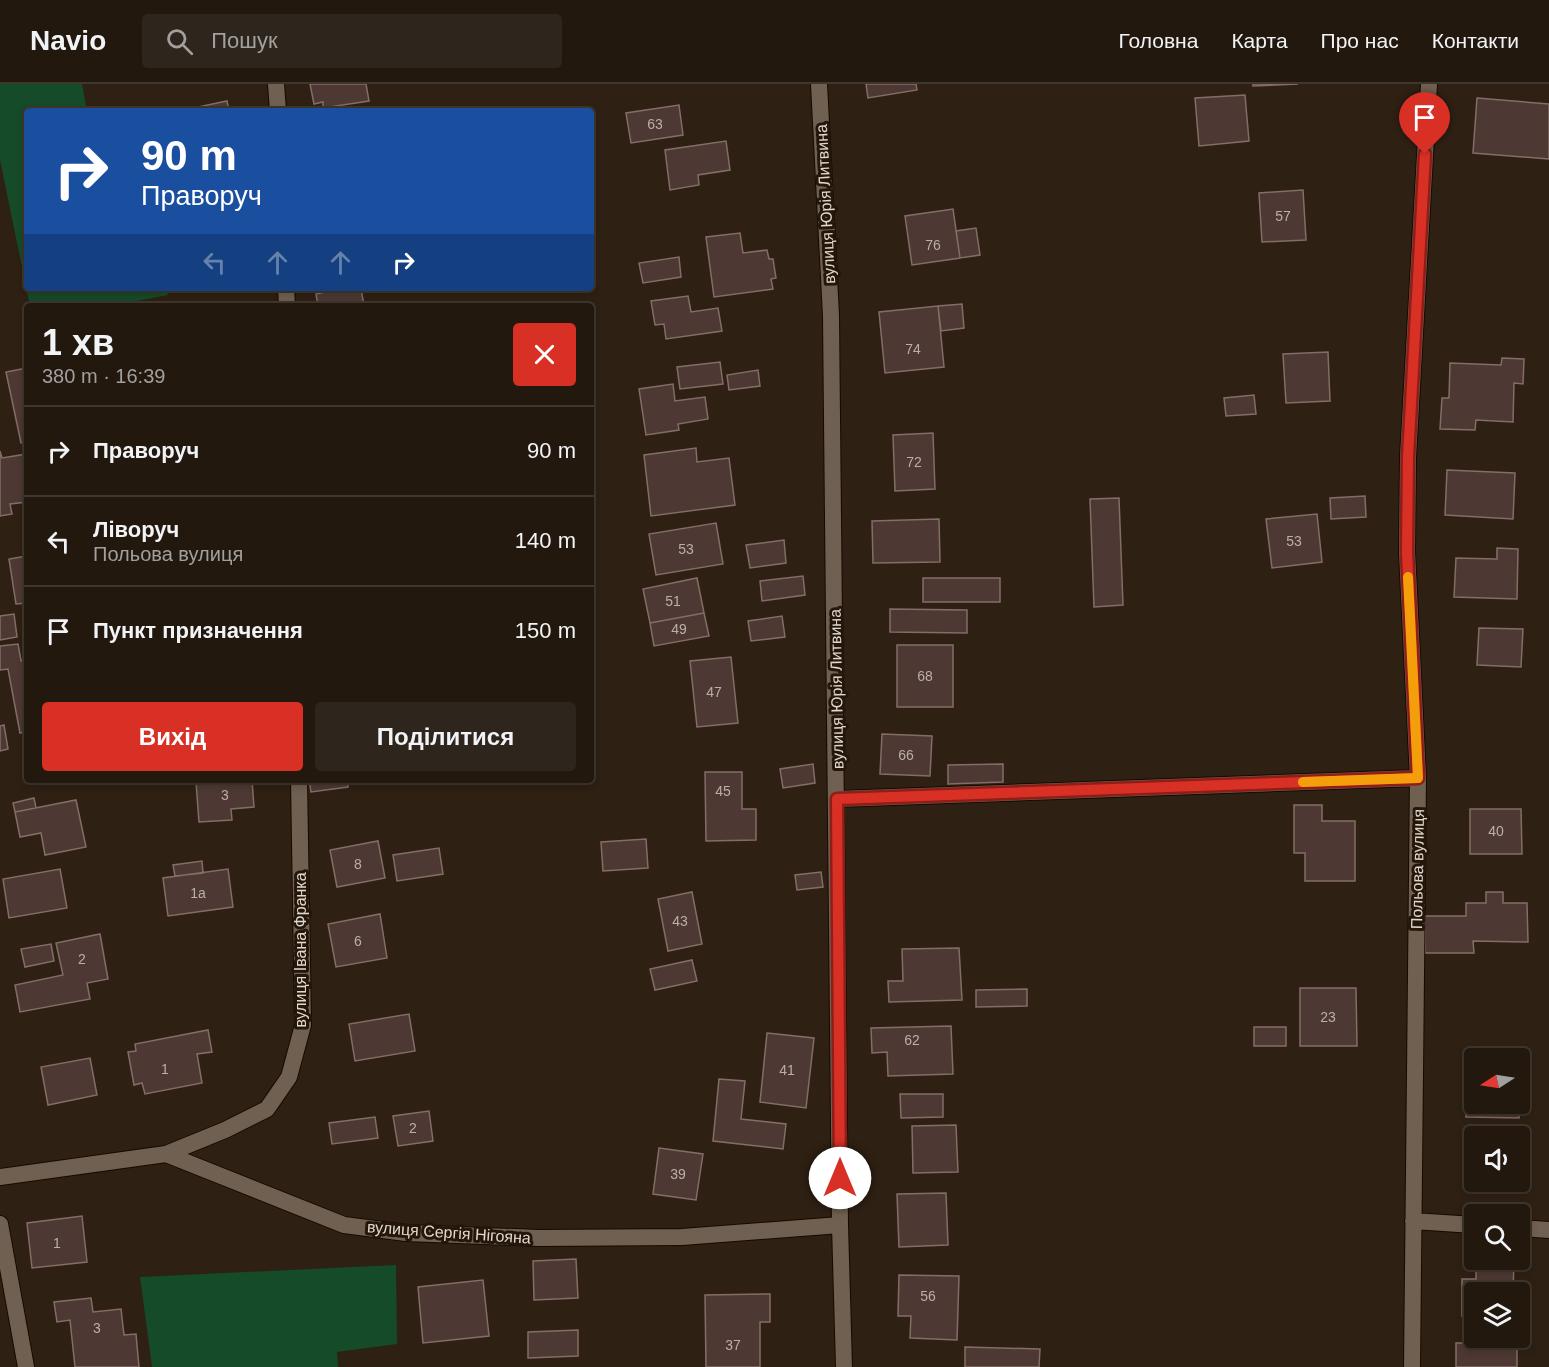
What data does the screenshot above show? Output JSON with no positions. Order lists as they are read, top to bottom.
{
  "streets": {
    "street": [
      "вулиця Юрія Литвина",
      "Польова вулиця",
      "вулиця Івана Франка",
      "вулиця Сергія Нігояна"
    ]
  },
  "crossings": [
    ["вулиця Юрія Литвина", "вулиця Сергія Нігояна"],
    ["вулиця Івана Франка", "вулиця Сергія Нігояна"]
  ],
  "house_numbers": [
    "63",
    "57",
    "76",
    "74",
    "72",
    "53",
    "53",
    "51",
    "49",
    "68",
    "47",
    "66",
    "45",
    "3",
    "40",
    "8",
    "1а",
    "43",
    "6",
    "2",
    "23",
    "62",
    "1",
    "41",
    "2",
    "39",
    "1",
    "56",
    "3",
    "37"
  ],
  "north": "left",
  "page": {
    "header": "Navio",
    "search": "Пошук",
    "nav": [
      "Головна",
      "Карта",
      "Про нас",
      "Контакти"
    ],
    "turn": ["90 m", "Праворуч"],
    "heading": ["1 хв", "380 m · 16:39"],
    "list": [
      {
        "name": "Праворуч",
        "value": "90 m"
      },
      {
        "name": "Ліворуч",
        "note": "Польова вулиця",
        "value": "140 m"
      },
      {
        "name": "Пункт призначення",
        "value": "150 m"
      }
    ],
    "buttons": ["Вихід", "Поділитися"]
  }
}
